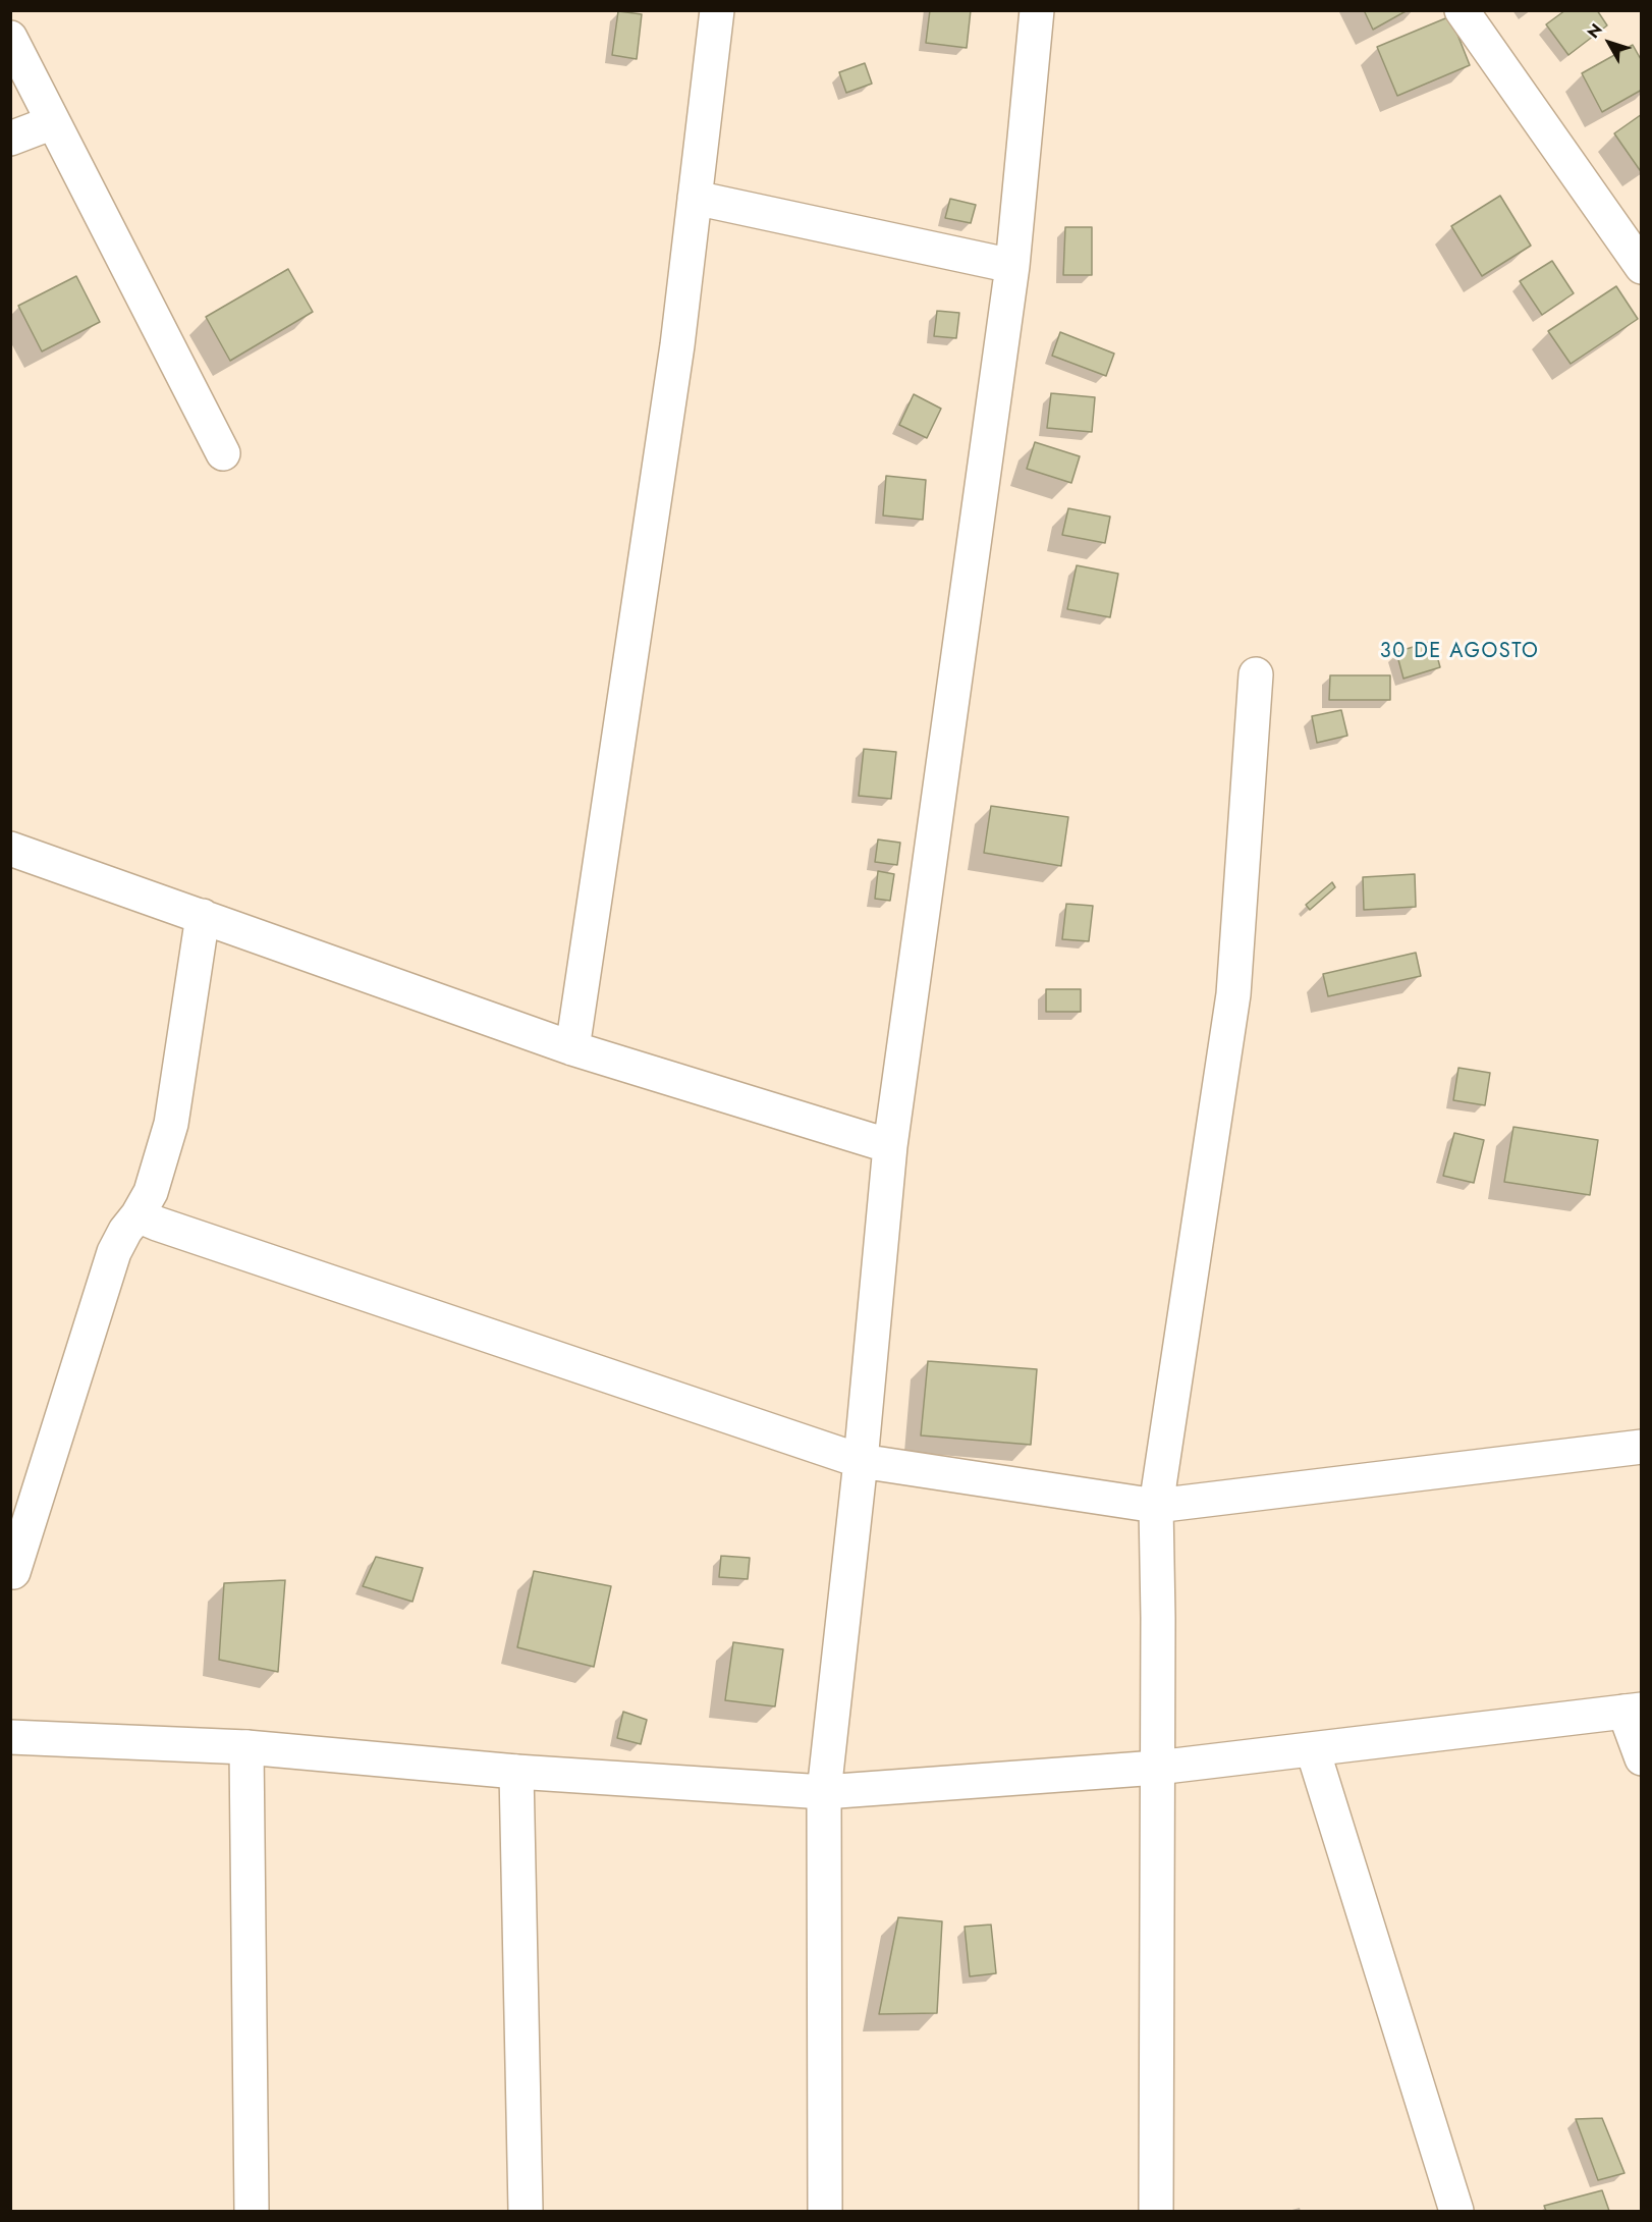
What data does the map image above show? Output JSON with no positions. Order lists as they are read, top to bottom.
{
  "districts": ["30 DE AGOSTO"],
  "north": "top left"
}
